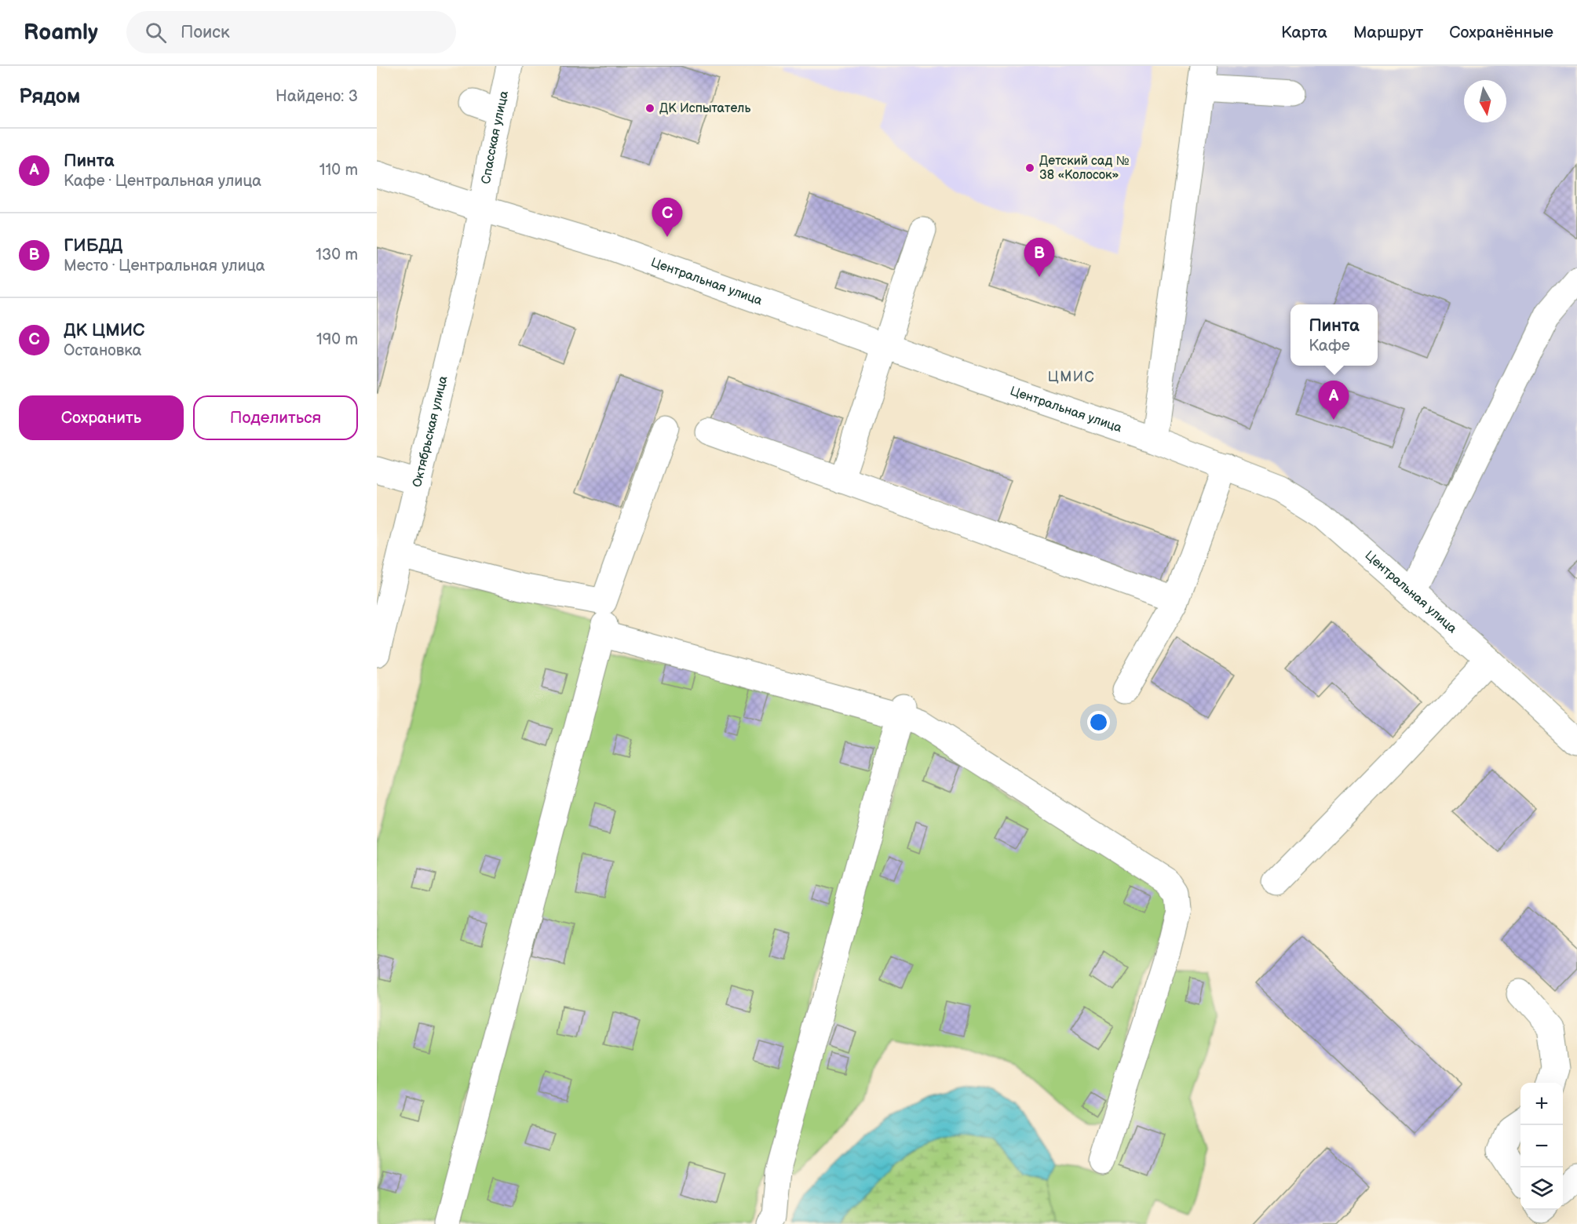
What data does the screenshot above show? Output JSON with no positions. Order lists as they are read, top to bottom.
{
  "streets": {
    "street": ["Спасская улица", "Центральная улица", "Октябрьская улица"]
  },
  "crossings": [
    ["Спасская улица", "Центральная улица"],
    ["Спасская улица", "Октябрьская улица"],
    ["Центральная улица", "Октябрьская улица"]
  ],
  "districts": ["ЦМИС"],
  "places": ["ДК Испытатель", "Детский сад № 38 «Колосок»"],
  "north": "bottom",
  "page": {
    "header": "Roamly",
    "search": "Поиск",
    "nav": ["Карта", "Маршрут", "Сохранённые"],
    "heading": ["Рядом", "Найдено: 3"],
    "list": [
      {
        "mark": "A",
        "name": "Пинта",
        "note": "Кафе · Центральная улица",
        "value": "110 m"
      },
      {
        "mark": "B",
        "name": "ГИБДД",
        "note": "Место · Центральная улица",
        "value": "130 m"
      },
      {
        "mark": "C",
        "name": "ДК ЦМИС",
        "note": "Остановка",
        "value": "190 m"
      }
    ],
    "pins": ["C", "B", "A"],
    "popup": ["Пинта", "Кафе"],
    "buttons": ["Сохранить", "Поделиться"],
    "map_buttons": ["+", "−"]
  }
}
